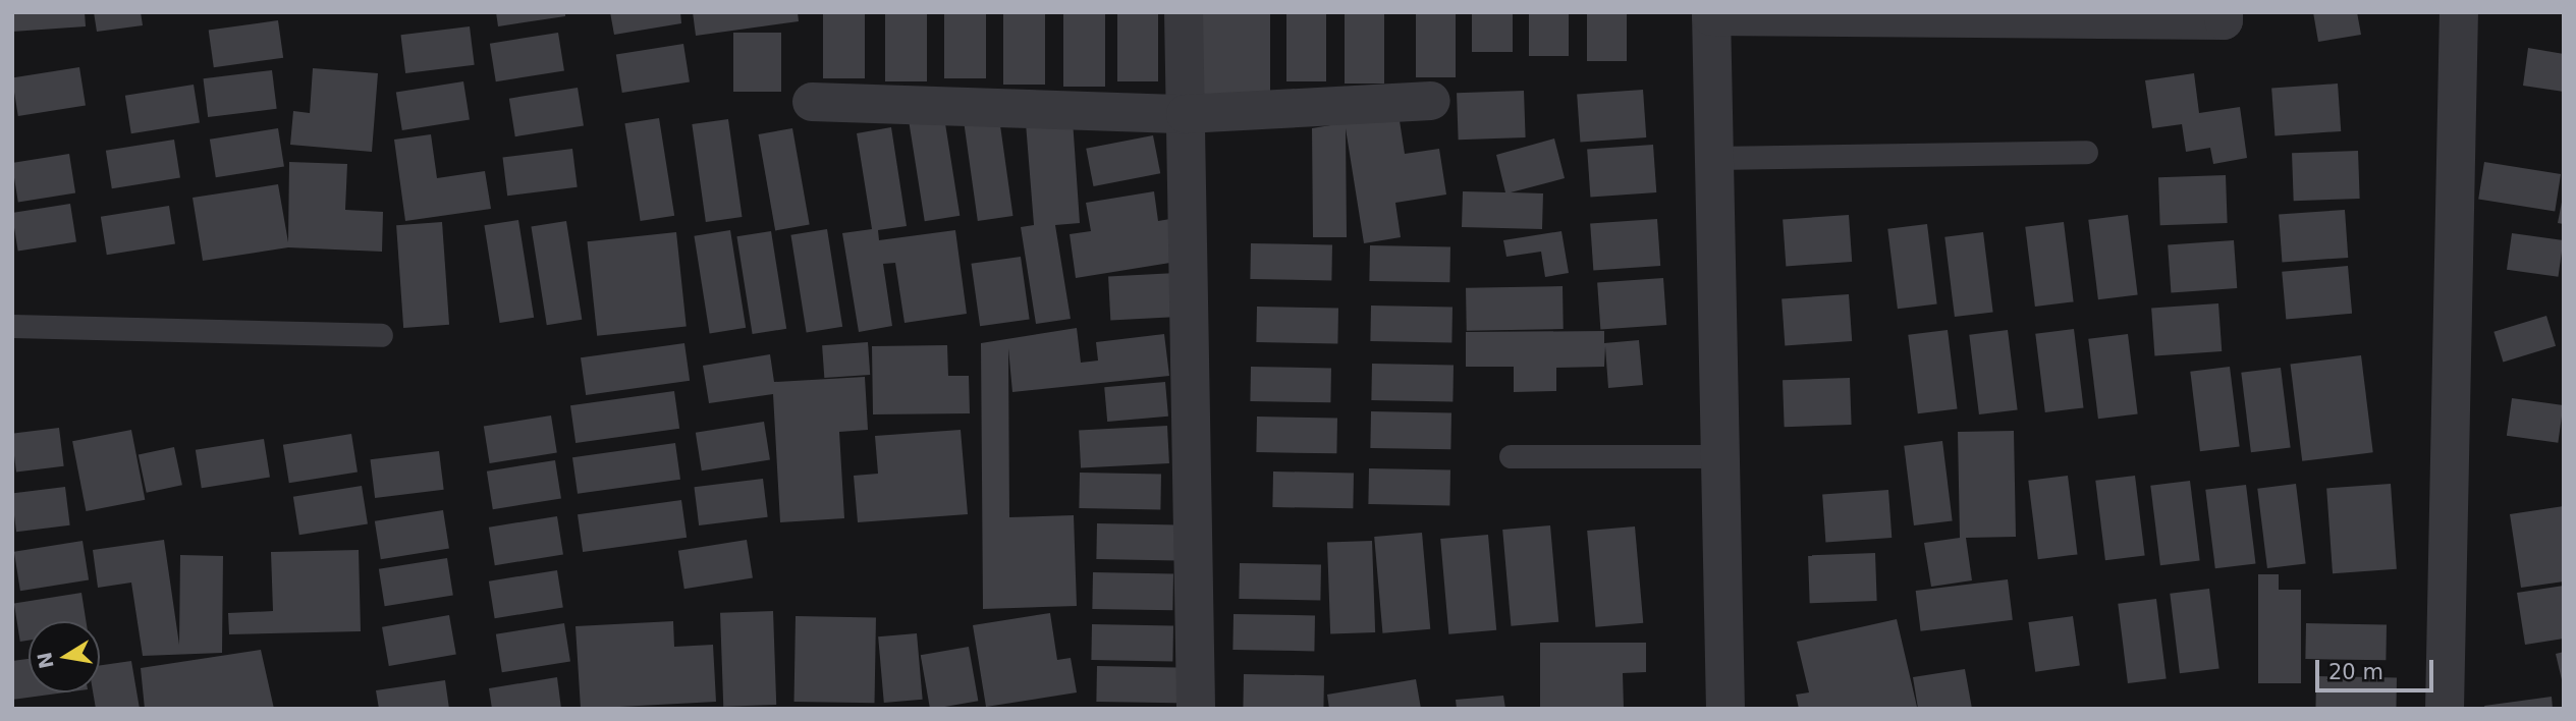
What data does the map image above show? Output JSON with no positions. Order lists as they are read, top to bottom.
{
  "scale_bar": "20 m",
  "north": "left"
}
